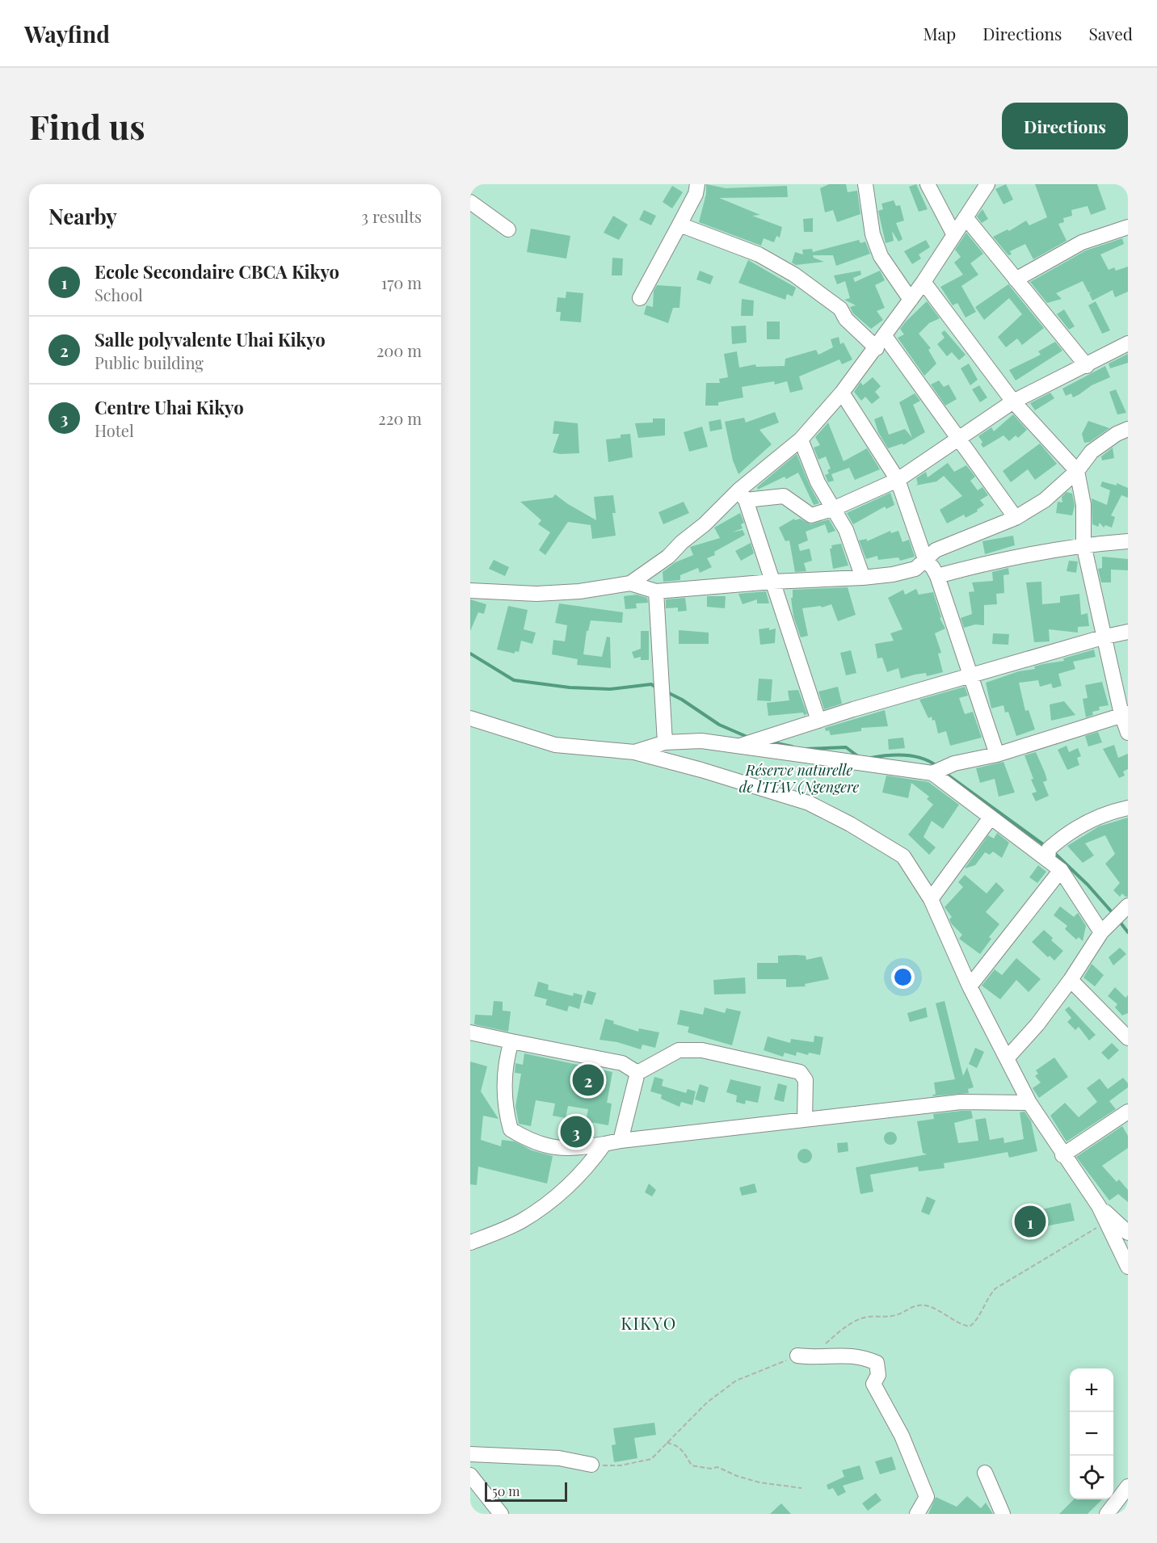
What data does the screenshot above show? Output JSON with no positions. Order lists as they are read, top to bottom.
{
  "districts": ["KIKYO"],
  "parks": ["Réserve naturelle de l'ITAV (Ngengere"],
  "scale_bar": "50 m",
  "page": {
    "header": "Wayfind",
    "nav": ["Map", "Directions", "Saved"],
    "buttons": "Directions",
    "title": "Find us",
    "heading": ["Nearby", "3 results"],
    "list": [
      {
        "mark": "1",
        "name": "Ecole Secondaire CBCA Kikyo",
        "note": "School",
        "value": "170 m"
      },
      {
        "mark": "2",
        "name": "Salle polyvalente Uhai Kikyo",
        "note": "Public building",
        "value": "200 m"
      },
      {
        "mark": "3",
        "name": "Centre Uhai Kikyo",
        "note": "Hotel",
        "value": "220 m"
      }
    ],
    "pins": ["2", "3", "1"],
    "map_buttons": ["+", "−"],
    "scale": "50 m"
  }
}
